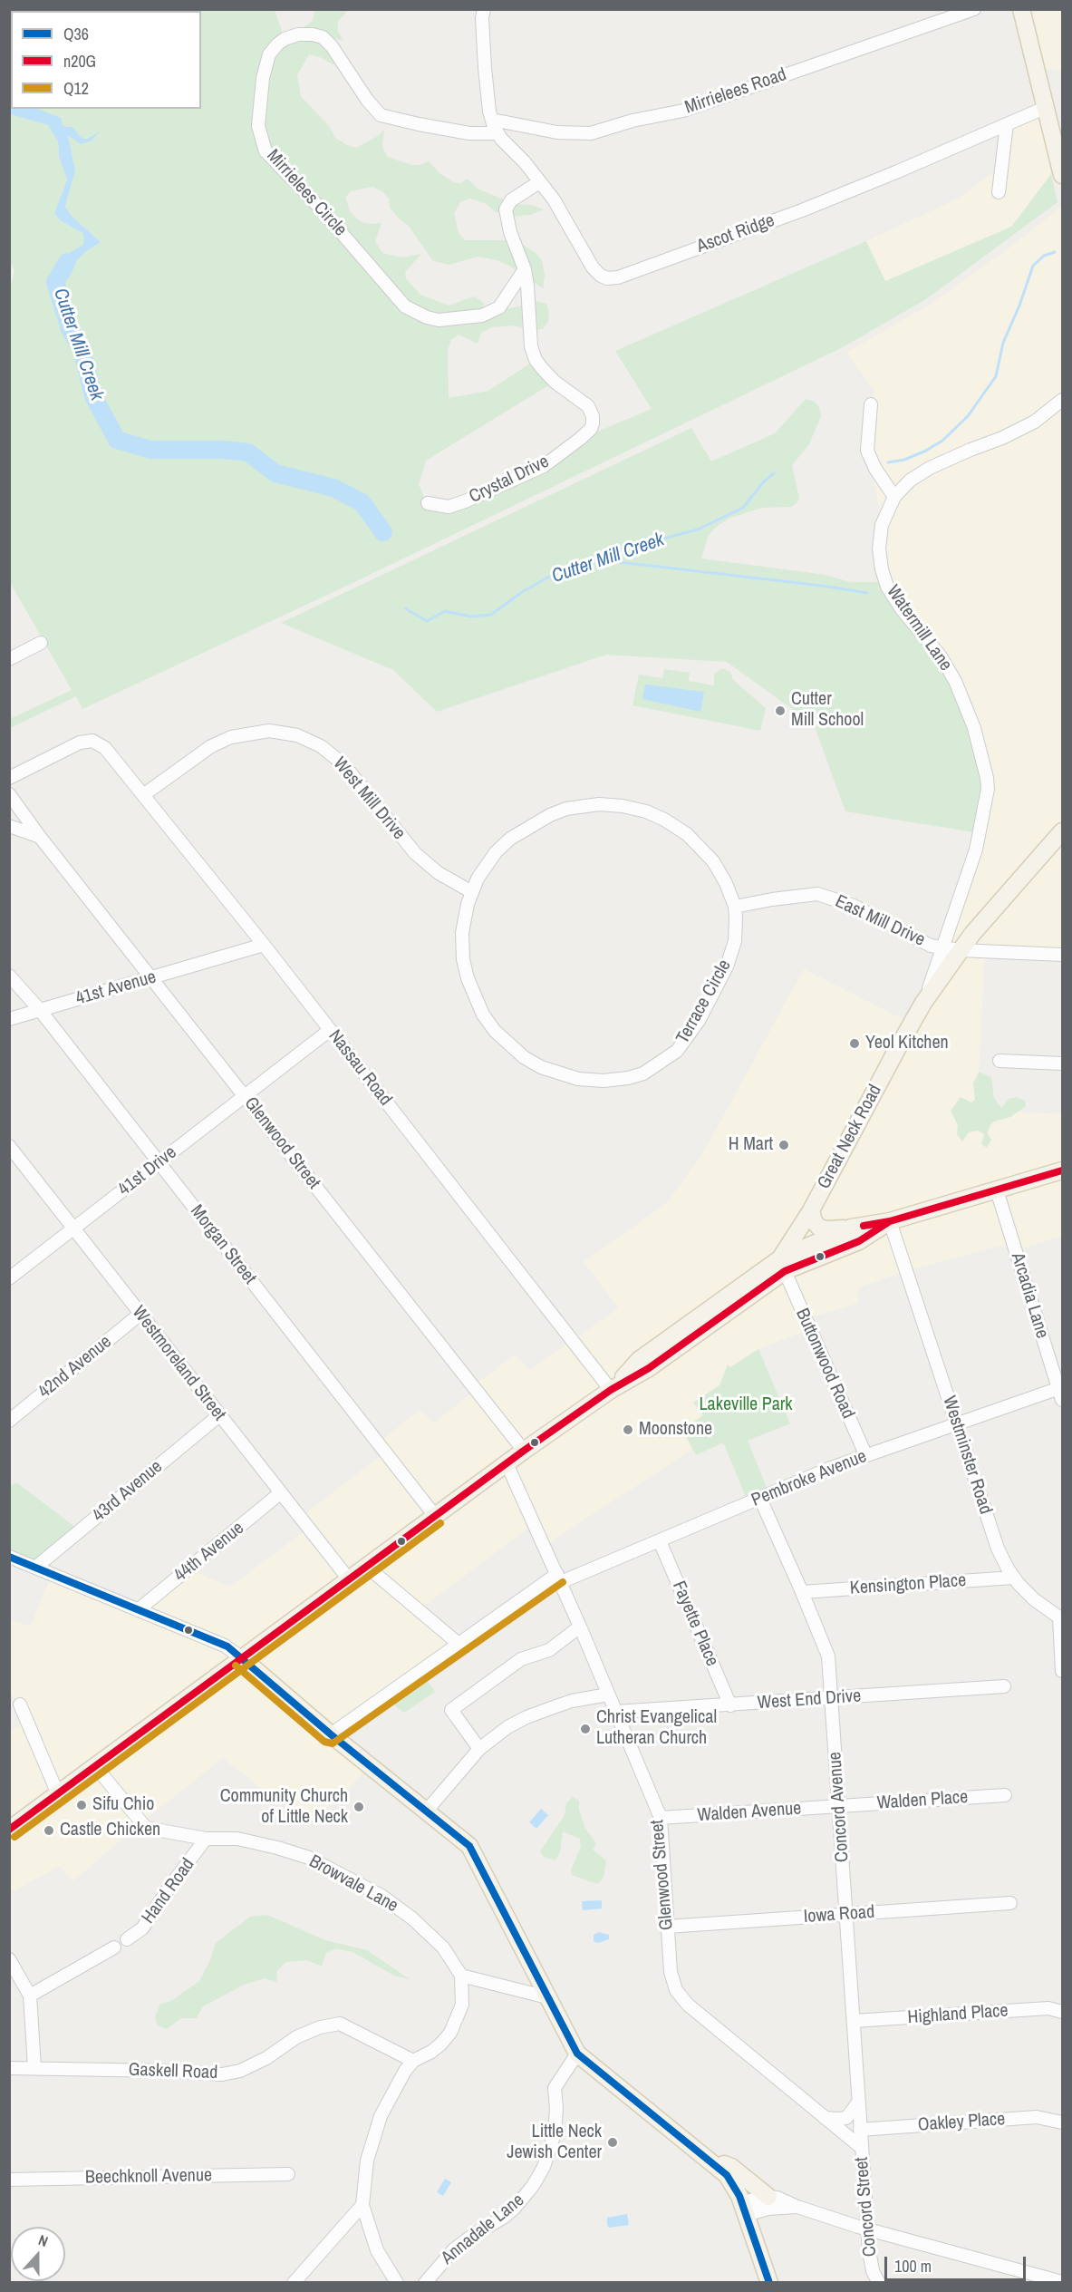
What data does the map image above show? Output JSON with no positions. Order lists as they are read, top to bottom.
{
  "streets": {
    "main road": ["Great Neck Road"],
    "street": [
      "Mirrielees Road",
      "Mirrielees Circle",
      "Ascot Ridge",
      "Crystal Drive",
      "Watermill Lane",
      "West Mill Drive",
      "East Mill Drive",
      "41st Avenue",
      "Terrace Circle",
      "Nassau Road",
      "Glenwood Street",
      "41st Drive",
      "Morgan Street",
      "Arcadia Lane",
      "Westmoreland Street",
      "Buttonwood Road",
      "42nd Avenue",
      "Westminster Road",
      "Pembroke Avenue",
      "43rd Avenue",
      "44th Avenue",
      "Kensington Place",
      "Fayette Place",
      "West End Drive",
      "Walden Place",
      "Concord Avenue",
      "Walden Avenue",
      "Browvale Lane",
      "Hand Road",
      "Iowa Road",
      "Highland Place",
      "Gaskell Road",
      "Oakley Place",
      "Beechknoll Avenue",
      "Concord Street",
      "Annadale Lane"
    ]
  },
  "crossings": [
    ["Mirrielees Road", "Ascot Ridge"],
    ["Mirrielees Circle", "Ascot Ridge"],
    ["Mirrielees Circle", "Crystal Drive"],
    ["Watermill Lane", "East Mill Drive"],
    ["Watermill Lane", "Great Neck Road"],
    ["West Mill Drive", "Terrace Circle"],
    ["West Mill Drive", "Nassau Road"],
    ["East Mill Drive", "Terrace Circle"],
    ["East Mill Drive", "Great Neck Road"],
    ["41st Avenue", "Nassau Road"],
    ["41st Avenue", "Glenwood Street"],
    ["41st Avenue", "Morgan Street"],
    ["Nassau Road", "41st Drive"],
    ["Great Neck Road", "Buttonwood Road"],
    ["Glenwood Street", "41st Drive"],
    ["Glenwood Street", "Pembroke Avenue"],
    ["Glenwood Street", "West End Drive"],
    ["Glenwood Street", "Walden Avenue"],
    ["Glenwood Street", "Iowa Road"],
    ["Glenwood Street", "Concord Street"],
    ["41st Drive", "Morgan Street"],
    ["41st Drive", "Westmoreland Street"],
    ["Arcadia Lane", "Pembroke Avenue"],
    ["Westmoreland Street", "42nd Avenue"],
    ["Westmoreland Street", "43rd Avenue"],
    ["Westmoreland Street", "44th Avenue"],
    ["Buttonwood Road", "Pembroke Avenue"],
    ["Westminster Road", "Pembroke Avenue"],
    ["Westminster Road", "Kensington Place"],
    ["Pembroke Avenue", "Fayette Place"],
    ["Pembroke Avenue", "Concord Avenue"],
    ["Kensington Place", "Concord Avenue"],
    ["Fayette Place", "West End Drive"],
    ["West End Drive", "Concord Avenue"],
    ["Walden Place", "Concord Avenue"],
    ["Walden Place", "Walden Avenue"],
    ["Concord Avenue", "Walden Avenue"],
    ["Concord Avenue", "Iowa Road"],
    ["Concord Avenue", "Highland Place"],
    ["Concord Avenue", "Oakley Place"],
    ["Concord Avenue", "Concord Street"],
    ["Browvale Lane", "Hand Road"],
    ["Oakley Place", "Concord Street"]
  ],
  "water": ["Cutter Mill Creek"],
  "parks": ["Lakeville Park"],
  "places": [
    "Cutter Mill School",
    "Yeol Kitchen",
    "H Mart",
    "Moonstone",
    "Christ Evangelical Lutheran Church",
    "Sifu Chio",
    "Community Church of Little Neck",
    "Castle Chicken",
    "Little Neck Jewish Center"
  ],
  "lines": ["transit line n20G", "transit line Q12", "transit line Q36"],
  "legend": ["Q36", "n20G", "Q12"],
  "scale_bar": "100 m",
  "north": "top"
}
